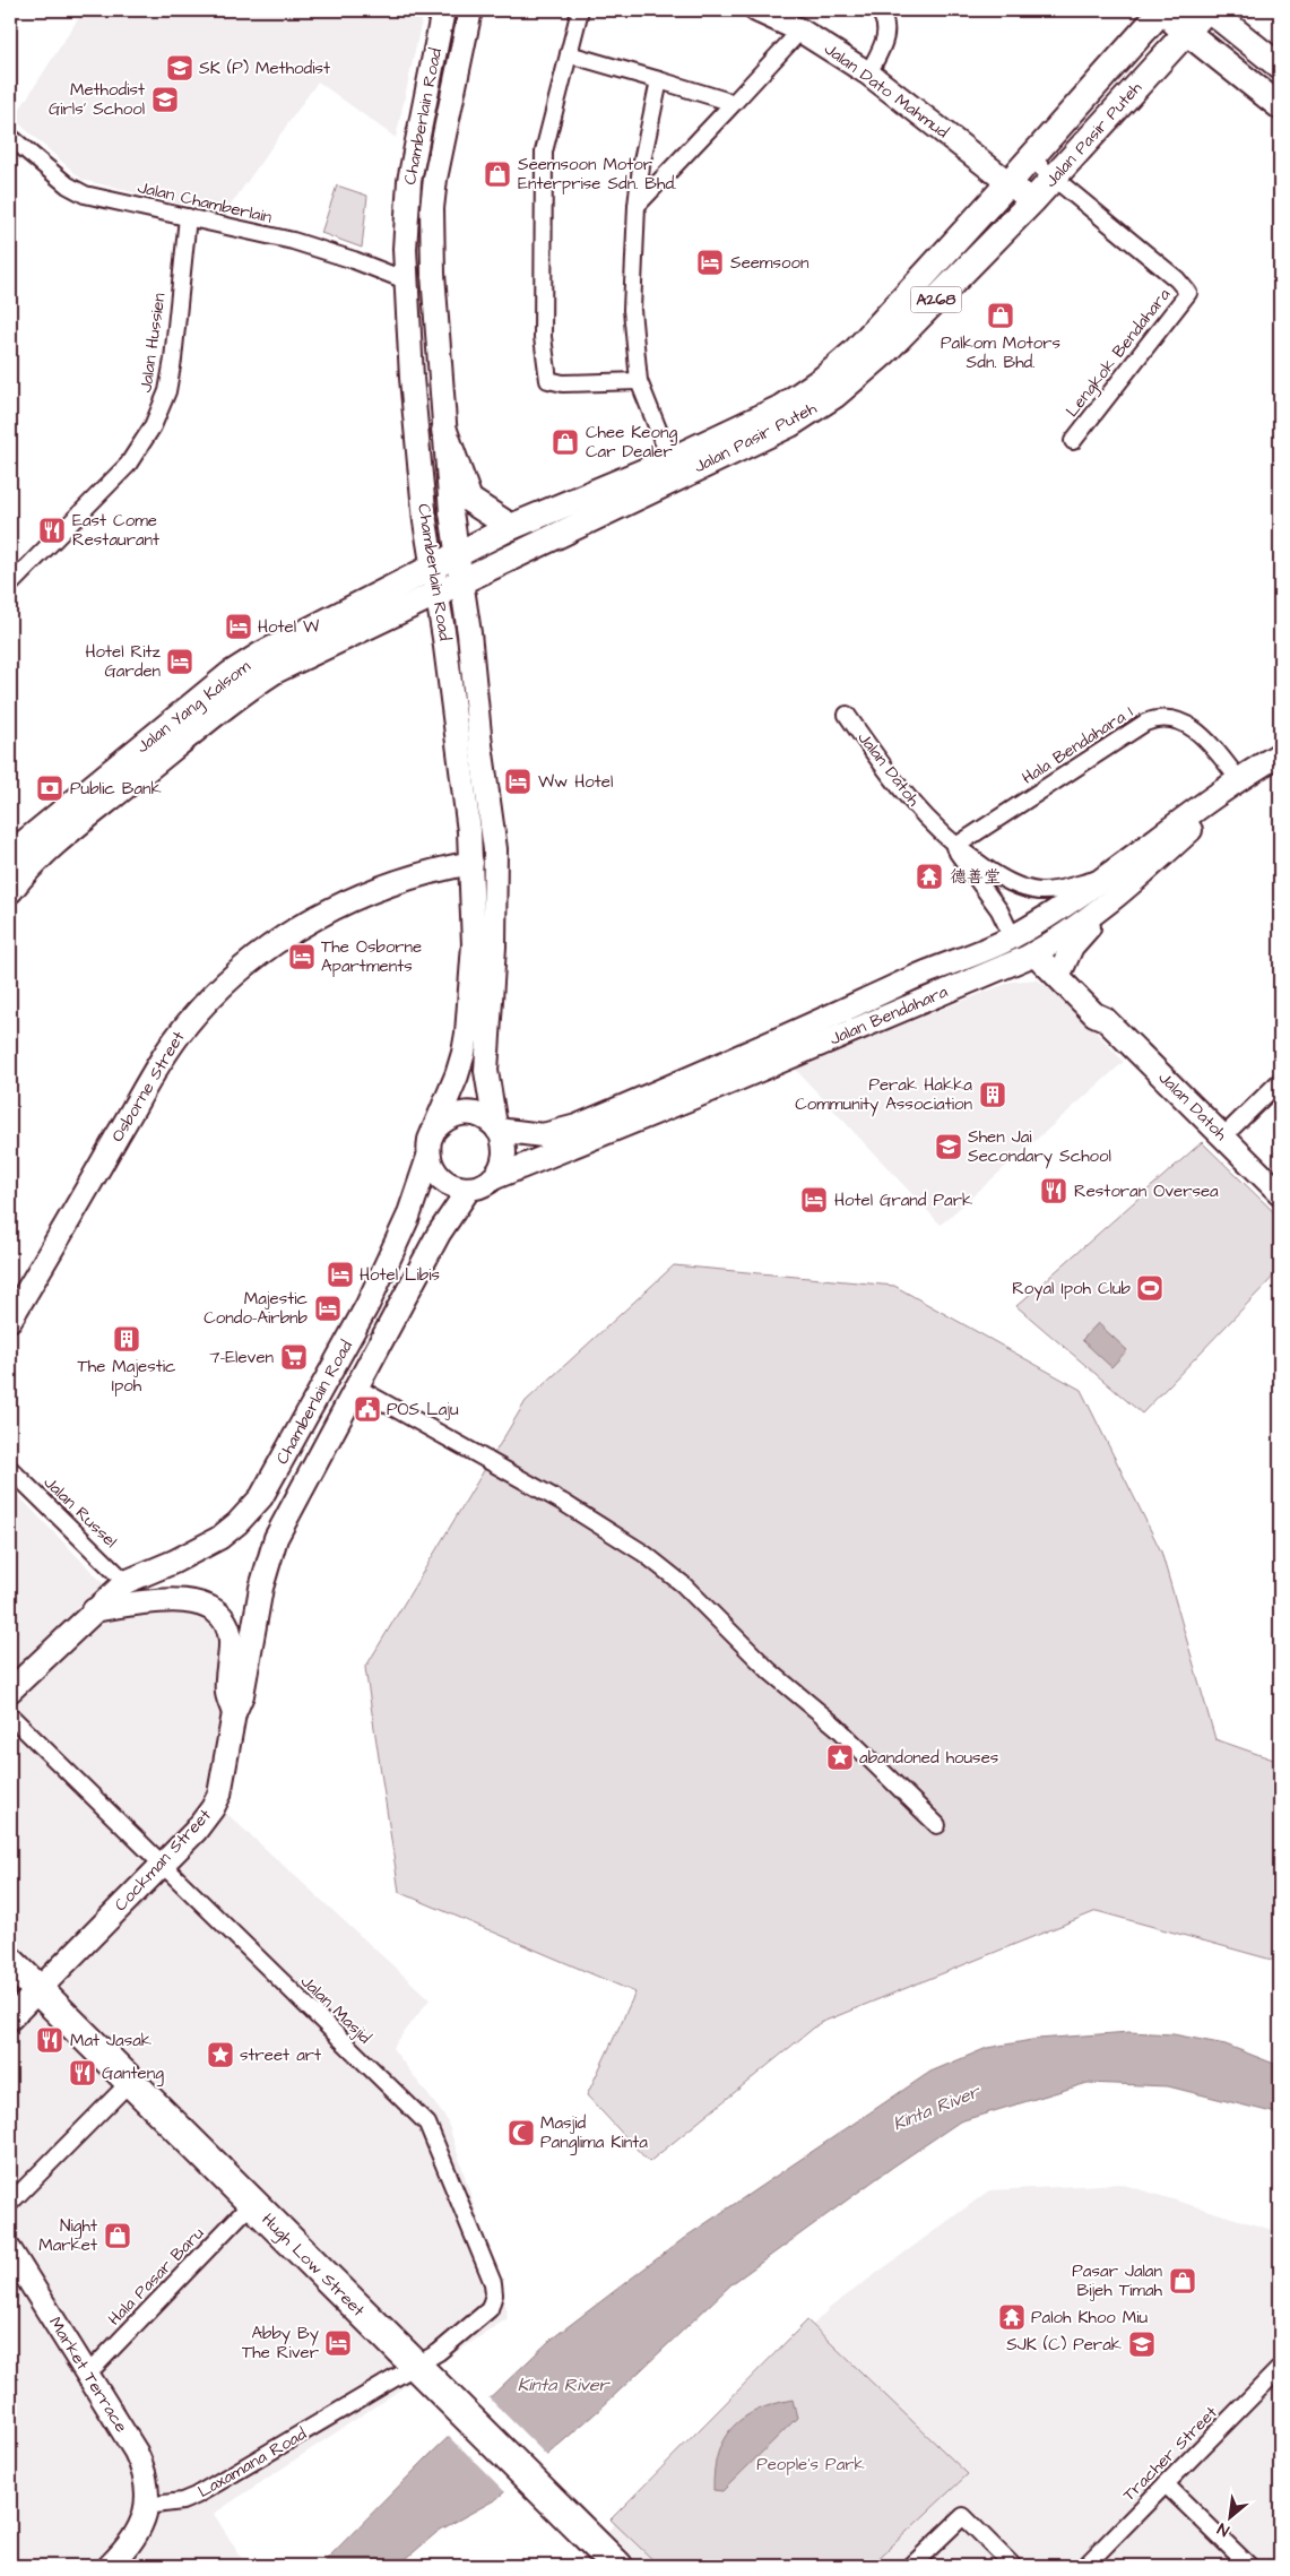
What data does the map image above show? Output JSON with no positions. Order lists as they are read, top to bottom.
{
  "streets": {
    "highway": ["Hugh Low Street"],
    "main road": [
      "Jalan Dato Mahmud",
      "Chamberlain Road",
      "Jalan Pasir Puteh",
      "A268",
      "Jalan Yang Kalsom",
      "Jalan Datoh",
      "Jalan Bendahara",
      "Osborne Street",
      "Cockman Street",
      "Market Terrace"
    ],
    "street": [
      "Jalan Chamberlain",
      "Jalan Hussien",
      "Lengkok Bendahara",
      "Hala Bendahara 1",
      "Jalan Russel",
      "Jalan Masjid",
      "Hala Pasar Baru",
      "Tracher Street",
      "Laxamana Road"
    ]
  },
  "crossings": [
    ["Jalan Dato Mahmud", "Jalan Pasir Puteh"],
    ["Chamberlain Road", "Jalan Pasir Puteh"],
    ["Chamberlain Road", "Jalan Chamberlain"],
    ["Chamberlain Road", "Jalan Yang Kalsom"],
    ["Chamberlain Road", "Jalan Bendahara"],
    ["Chamberlain Road", "Osborne Street"],
    ["Chamberlain Road", "Jalan Russel"],
    ["Chamberlain Road", "Cockman Street"],
    ["Jalan Pasir Puteh", "Lengkok Bendahara"],
    ["Jalan Pasir Puteh", "Jalan Yang Kalsom"],
    ["Jalan Chamberlain", "Jalan Hussien"],
    ["Hala Bendahara 1", "Jalan Datoh"],
    ["Hala Bendahara 1", "Jalan Bendahara"],
    ["Jalan Datoh", "Jalan Bendahara"],
    ["Cockman Street", "Jalan Masjid"],
    ["Cockman Street", "Hugh Low Street"],
    ["Jalan Masjid", "Hugh Low Street"],
    ["Jalan Masjid", "Laxamana Road"],
    ["Hugh Low Street", "Hala Pasar Baru"],
    ["Hugh Low Street", "Laxamana Road"],
    ["Hala Pasar Baru", "Market Terrace"],
    ["Market Terrace", "Laxamana Road"]
  ],
  "water": ["Kinta River"],
  "parks": ["People's Park"],
  "places": {
    "school or university": [
      "SK (P) Methodist",
      "Methodist Girls' School",
      "Shen Jai Secondary School",
      "SJK (C) Perak"
    ],
    "shop": [
      "Seemsoon Motor Enterprise Sdn. Bhd.",
      "Palkom Motors Sdn. Bhd.",
      "Chee Keong Car Dealer",
      "Night Market",
      "Pasar Jalan Bijeh Timah"
    ],
    "hotel": [
      "Seemsoon",
      "Hotel W",
      "Hotel Ritz Garden",
      "Ww Hotel",
      "The Osborne Apartments",
      "Hotel Grand Park",
      "Hotel Libis",
      "Majestic Condo-Airbnb",
      "Abby By The River"
    ],
    "restaurant": [
      "East Come Restaurant",
      "Restoran Oversea",
      "Mat Jasak",
      "Ganteng"
    ],
    "bank": ["Public Bank"],
    "temple": ["德善堂", "Paloh Khoo Miu"],
    "building": ["Perak Hakka Community Association", "The Majestic Ipoh"],
    "sports": ["Royal Ipoh Club"],
    "supermarket": ["7-Eleven"],
    "public building": ["POS Laju"],
    "place": ["abandoned houses", "street art"],
    "mosque": ["Masjid Panglima Kinta"]
  },
  "north": "bottom left"
}
